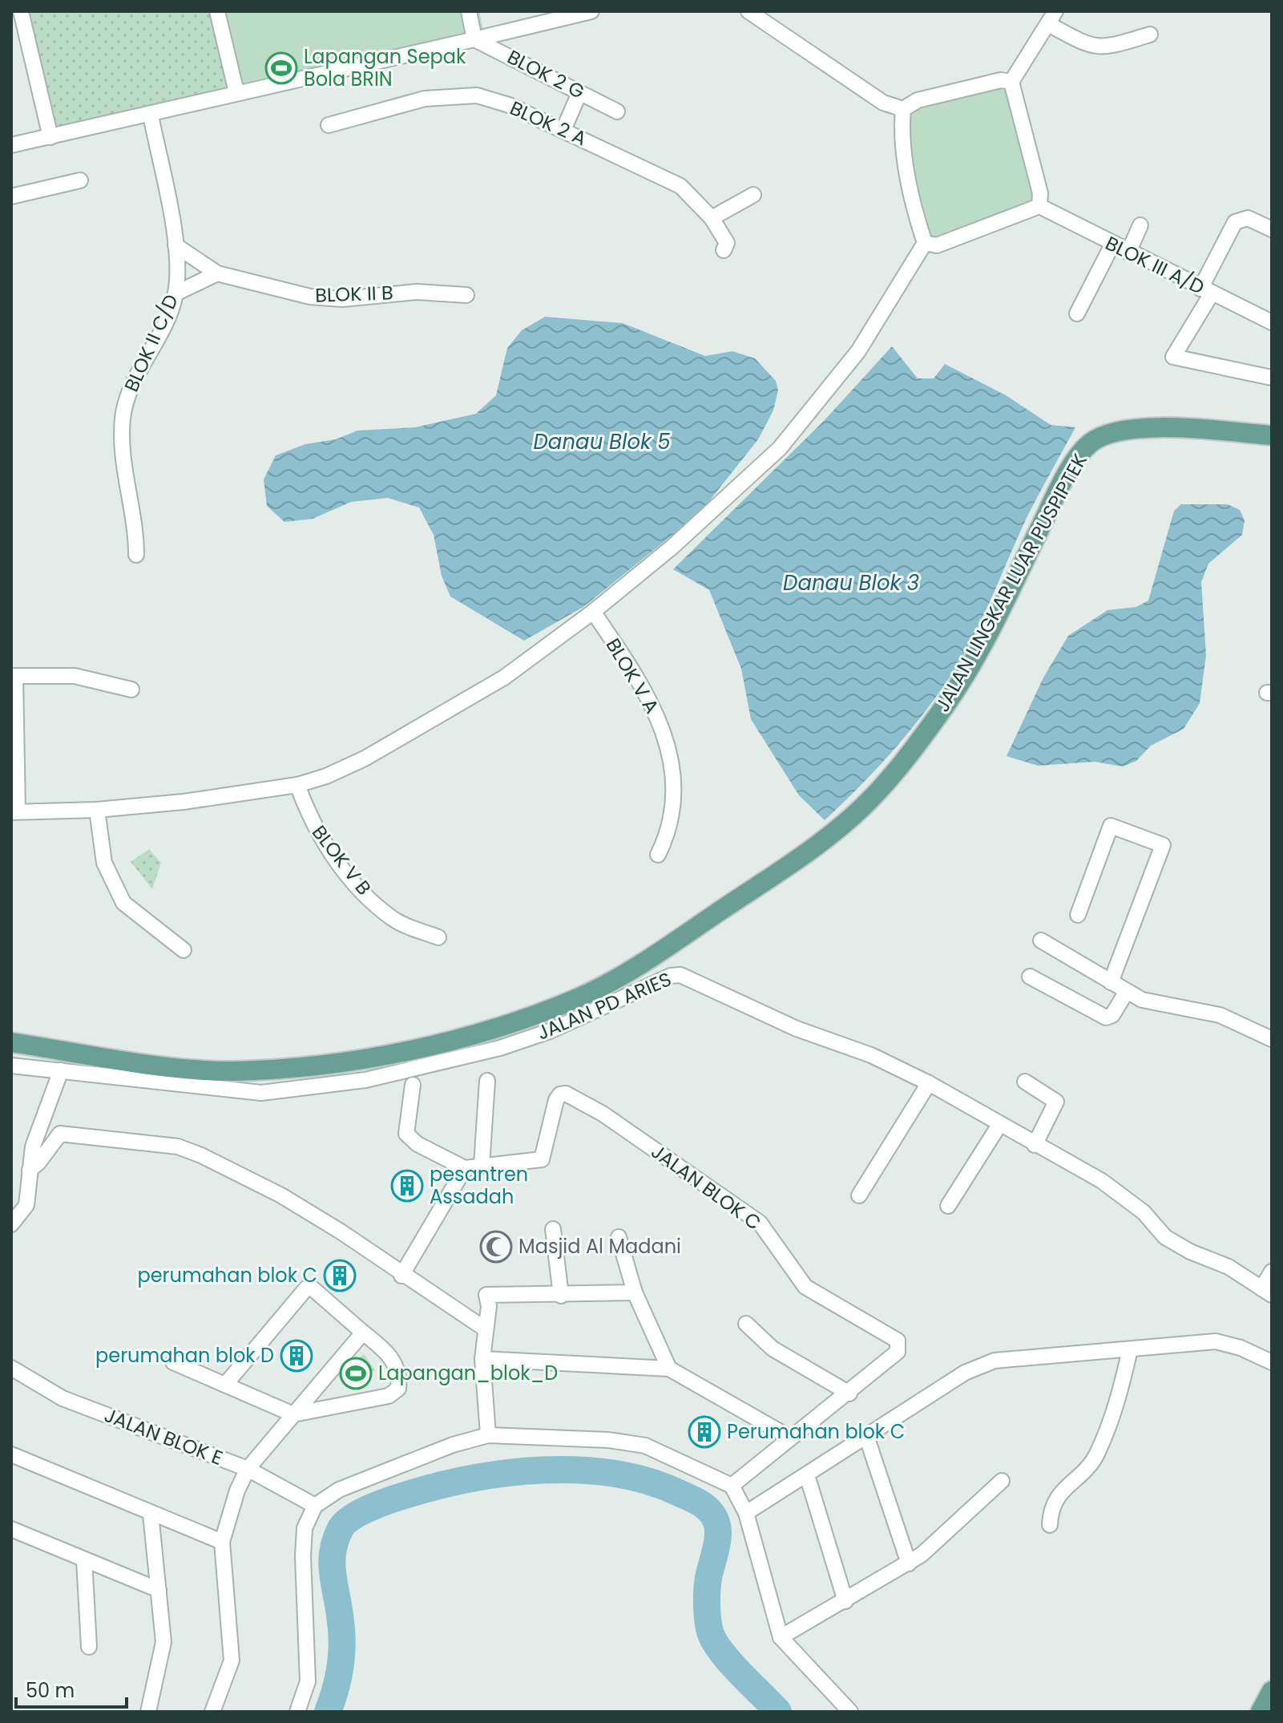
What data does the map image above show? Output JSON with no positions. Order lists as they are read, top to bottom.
{
  "streets": {
    "main road": ["JALAN LINGKAR LUAR PUSPIPTEK"],
    "street": [
      "BLOK 2 G",
      "BLOK 2 A",
      "BLOK III A/D",
      "BLOK II B",
      "BLOK II C/D",
      "BLOK V A",
      "BLOK V B",
      "JALAN PD ARIES",
      "JALAN BLOK C",
      "JALAN BLOK E"
    ]
  },
  "crossings": [
    ["BLOK II B", "BLOK II C/D"]
  ],
  "water": ["Danau Blok 5", "Danau Blok 3"],
  "places": {
    "sports": ["Lapangan Sepak Bola BRIN", "Lapangan_blok_D"],
    "building": [
      "pesantren Assadah",
      "perumahan blok C",
      "perumahan blok D",
      "Perumahan blok C"
    ],
    "mosque": ["Masjid Al Madani"]
  },
  "scale_bar": "50 m"
}
